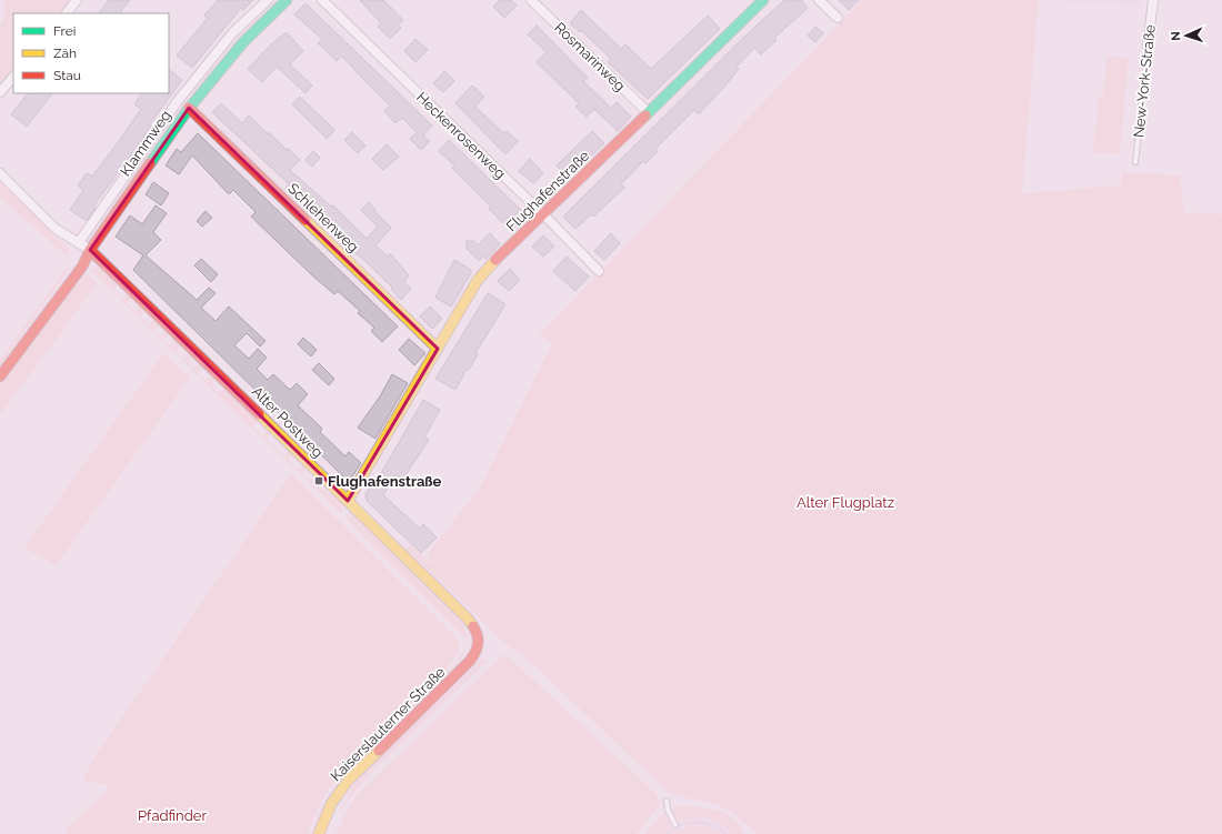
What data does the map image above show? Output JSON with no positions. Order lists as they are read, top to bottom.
{
  "streets": {
    "main road": [
      "Klammweg",
      "Flughafenstraße",
      "Schlehenweg",
      "Alter Postweg",
      "Kaiserslauterner Straße"
    ],
    "street": ["Rosmarinweg", "New-York-Straße", "Heckenrosenweg"]
  },
  "crossings": [
    ["Rosmarinweg", "Flughafenstraße"],
    ["Heckenrosenweg", "Flughafenstraße"],
    ["Klammweg", "Schlehenweg"],
    ["Klammweg", "Alter Postweg"],
    ["Flughafenstraße", "Schlehenweg"],
    ["Flughafenstraße", "Alter Postweg"],
    ["Alter Postweg", "Kaiserslauterner Straße"]
  ],
  "parks": ["Alter Flugplatz", "Pfadfinder"],
  "places": {
    "transit": ["Flughafenstraße"]
  },
  "legend": ["Frei", "Zäh", "Stau"],
  "north": "left"
}
